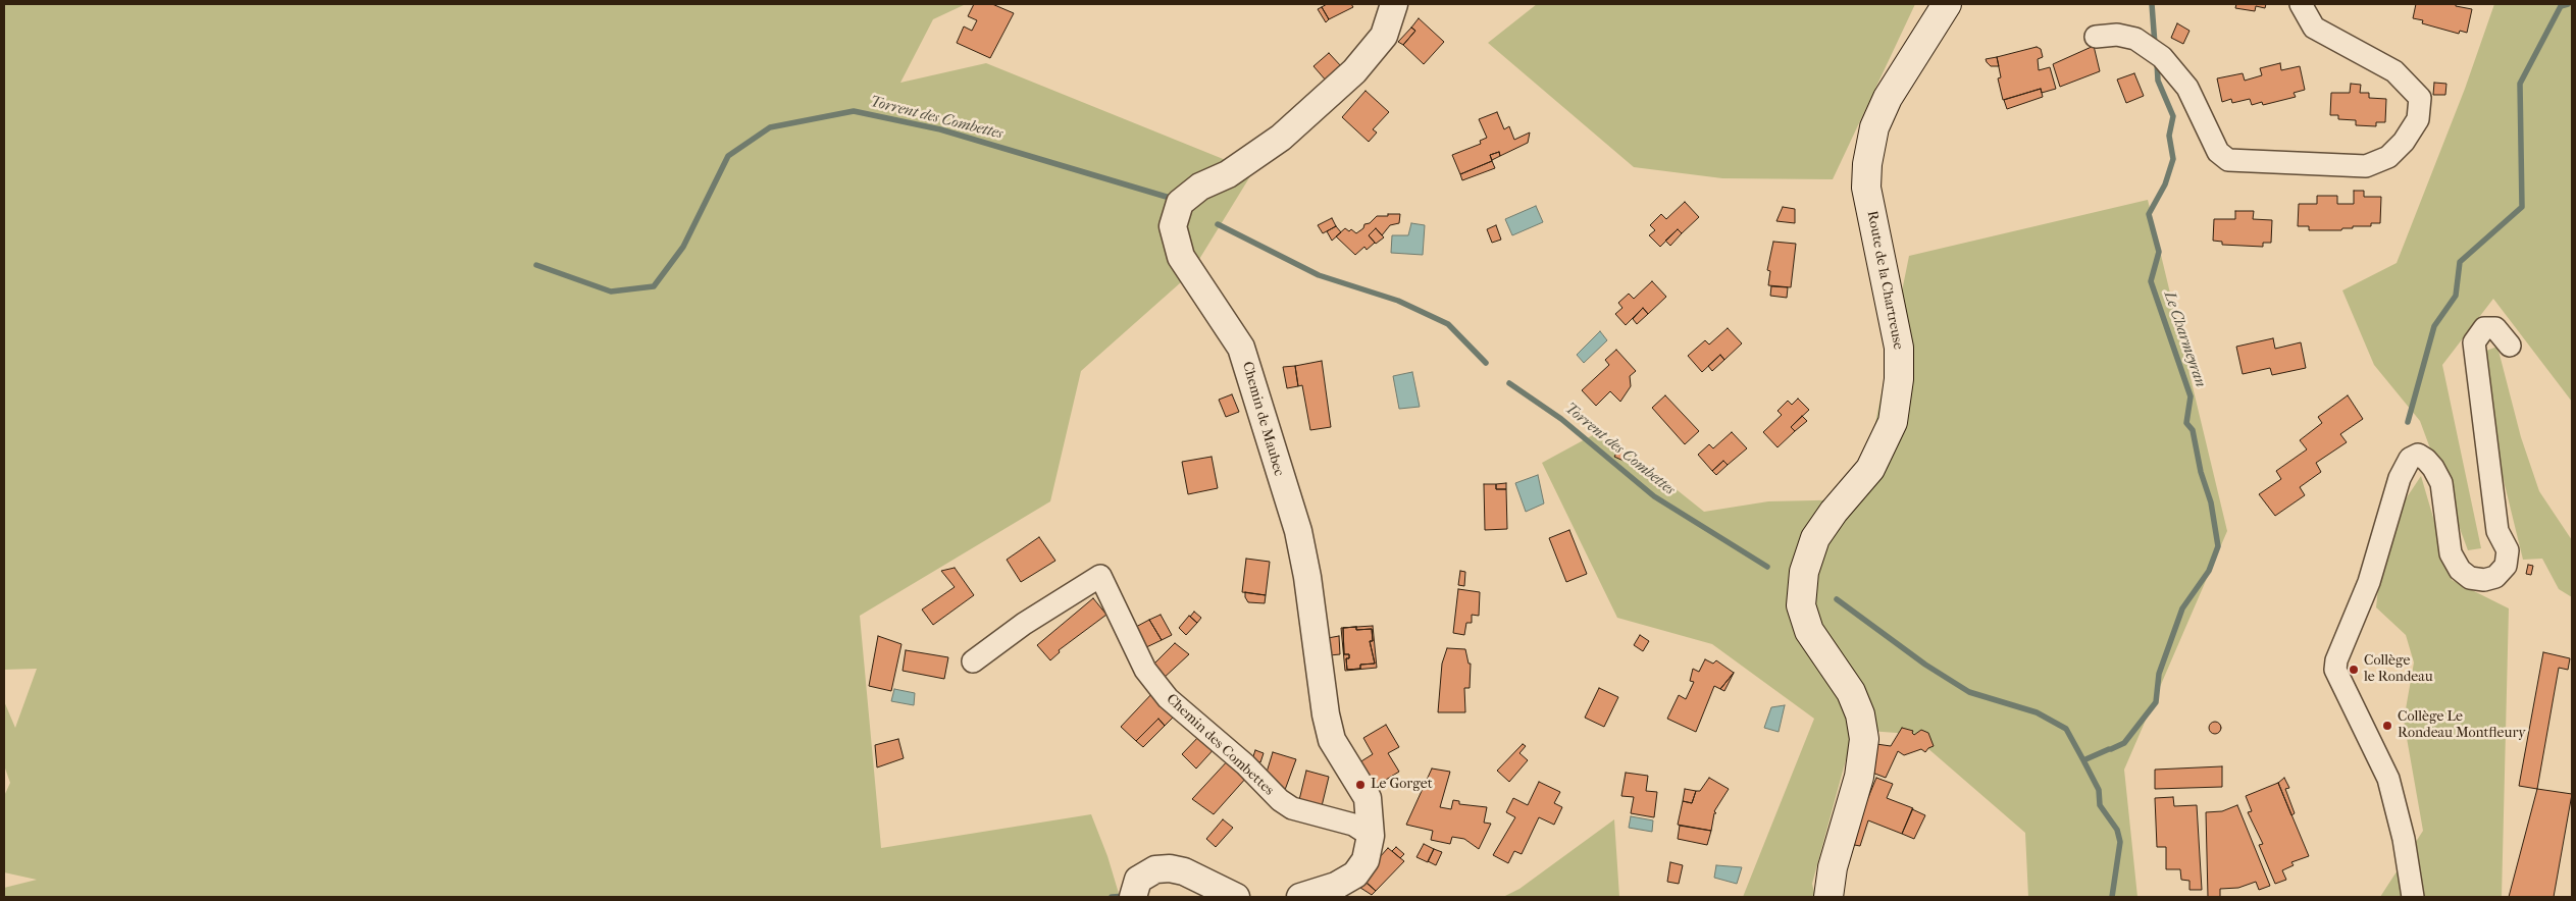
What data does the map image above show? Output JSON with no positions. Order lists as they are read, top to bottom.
{
  "streets": {
    "main road": ["Route de la Chartreuse"],
    "street": ["Chemin de Maubec", "Chemin des Combettes"]
  },
  "crossings": [
    ["Chemin de Maubec", "Chemin des Combettes"]
  ],
  "water": ["Torrent des Combettes", "Le Charmeyran"],
  "places": ["Collège le Rondeau", "Collège Le Rondeau Montfleury", "Le Gorget"]
}
